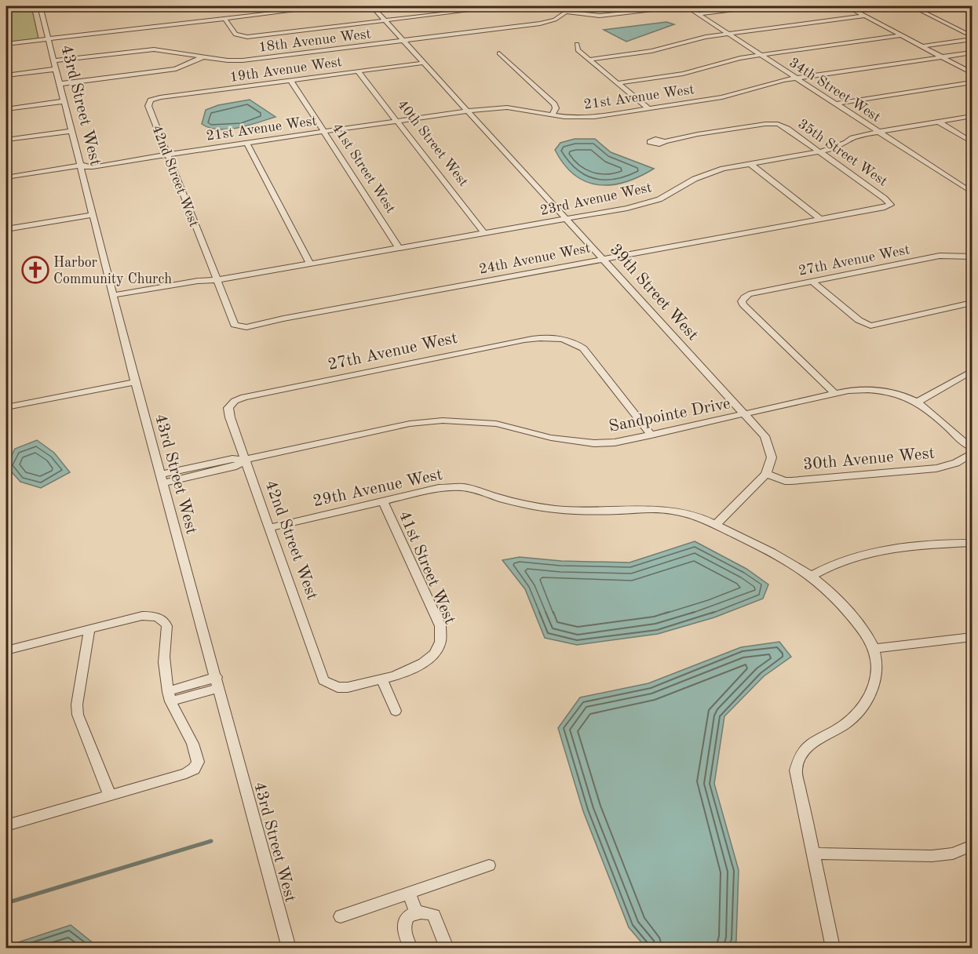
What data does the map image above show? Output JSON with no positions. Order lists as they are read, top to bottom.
{
  "streets": {
    "street": [
      "18th Avenue West",
      "19th Avenue West",
      "34th Street West",
      "21st Avenue West",
      "43rd Street West",
      "40th Street West",
      "35th Street West",
      "41st Street West",
      "42nd Street West",
      "23rd Avenue West",
      "24th Avenue West",
      "27th Avenue West",
      "39th Street West",
      "Sandpointe Drive",
      "30th Avenue West",
      "29th Avenue West"
    ]
  },
  "crossings": [
    ["18th Avenue West", "43rd Street West"],
    ["18th Avenue West", "39th Street West"],
    ["19th Avenue West", "40th Street West"],
    ["19th Avenue West", "41st Street West"],
    ["19th Avenue West", "42nd Street West"],
    ["19th Avenue West", "39th Street West"],
    ["34th Street West", "21st Avenue West"],
    ["34th Street West", "23rd Avenue West"],
    ["21st Avenue West", "43rd Street West"],
    ["21st Avenue West", "40th Street West"],
    ["21st Avenue West", "41st Street West"],
    ["21st Avenue West", "42nd Street West"],
    ["21st Avenue West", "39th Street West"],
    ["43rd Street West", "23rd Avenue West"],
    ["43rd Street West", "Sandpointe Drive"],
    ["40th Street West", "23rd Avenue West"],
    ["35th Street West", "23rd Avenue West"],
    ["35th Street West", "24th Avenue West"],
    ["41st Street West", "42nd Street West"],
    ["41st Street West", "23rd Avenue West"],
    ["41st Street West", "29th Avenue West"],
    ["42nd Street West", "23rd Avenue West"],
    ["42nd Street West", "24th Avenue West"],
    ["42nd Street West", "27th Avenue West"],
    ["42nd Street West", "Sandpointe Drive"],
    ["42nd Street West", "29th Avenue West"],
    ["23rd Avenue West", "39th Street West"],
    ["24th Avenue West", "39th Street West"],
    ["27th Avenue West", "Sandpointe Drive"],
    ["39th Street West", "Sandpointe Drive"],
    ["39th Street West", "30th Avenue West"]
  ],
  "places": {
    "church": ["Harbor Community Church"]
  }
}
